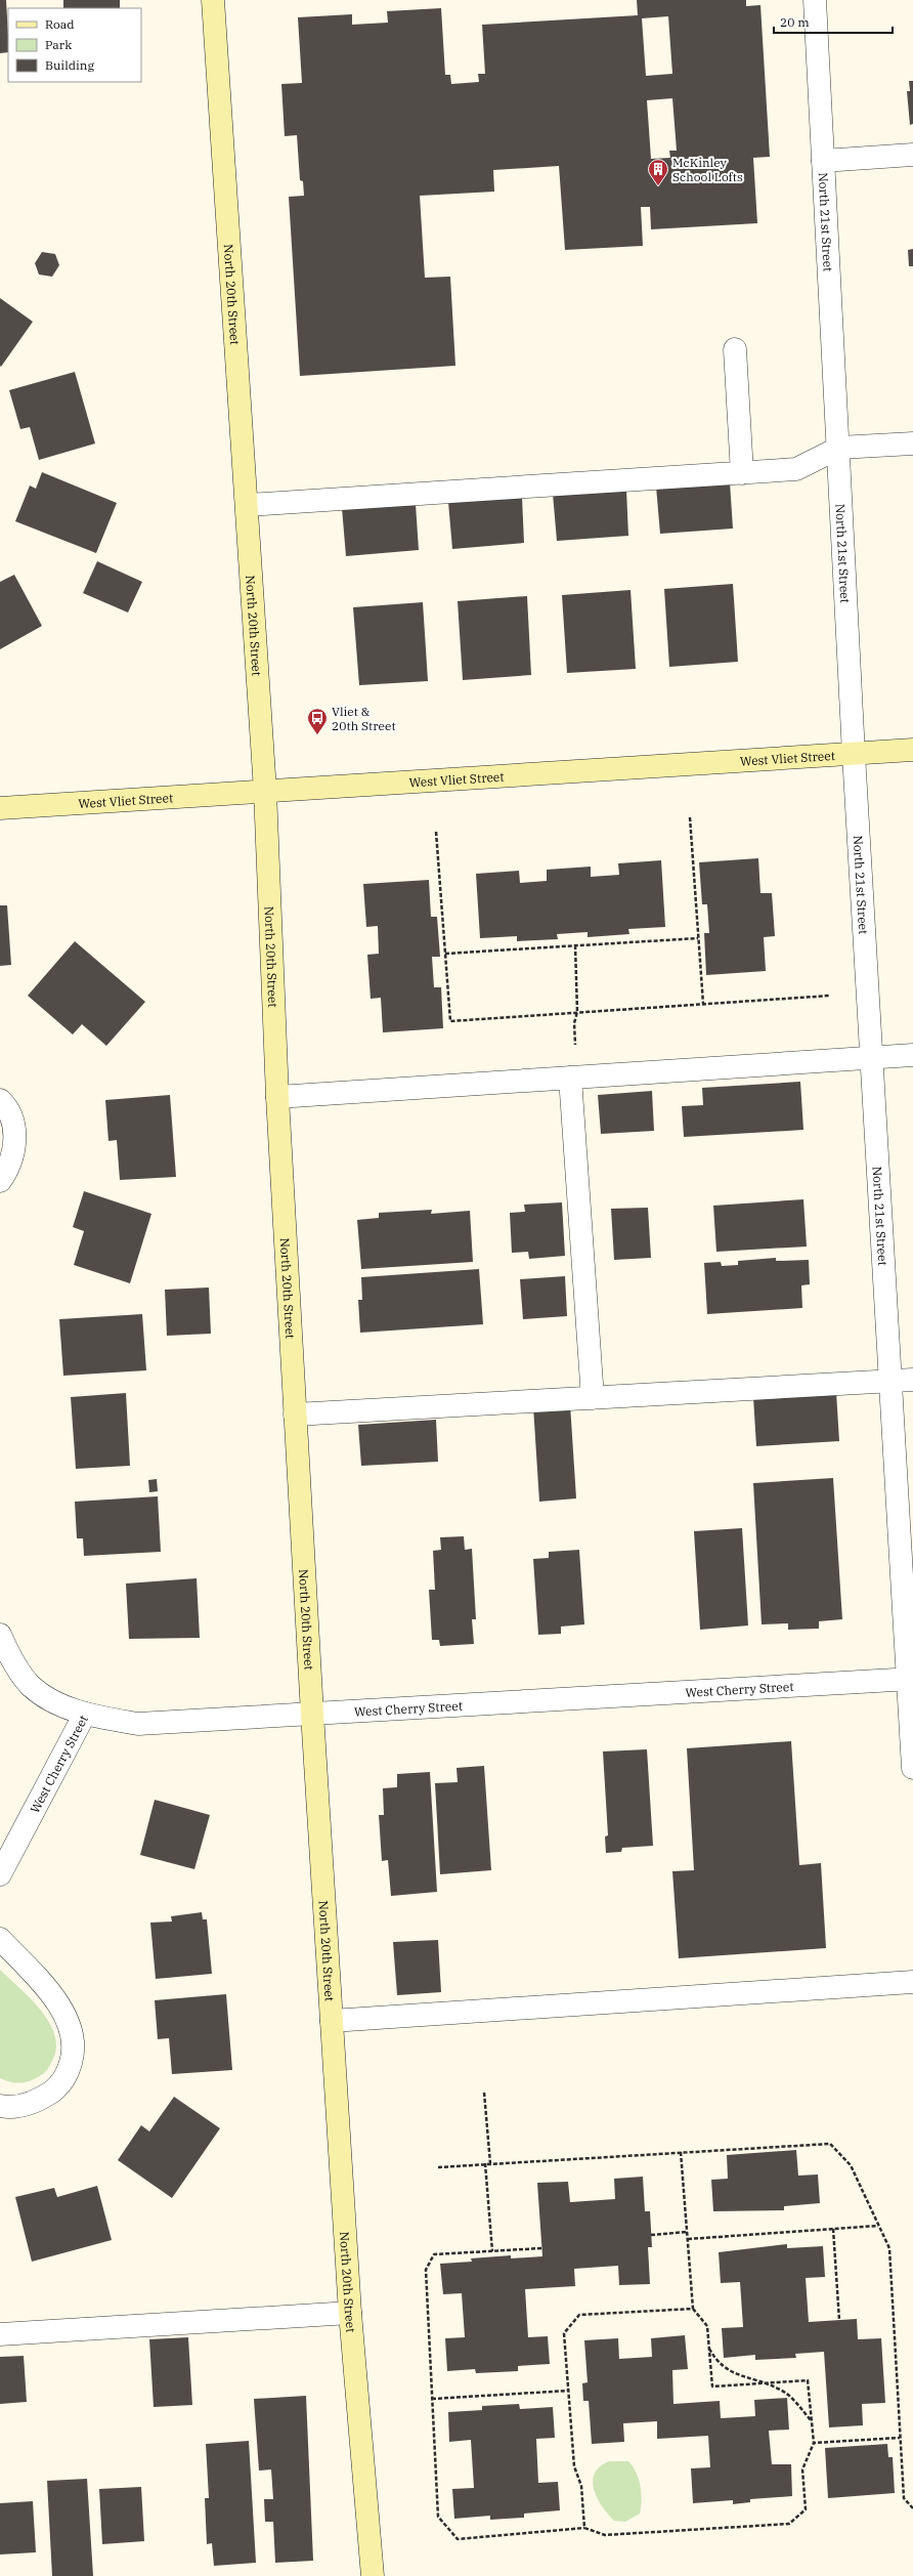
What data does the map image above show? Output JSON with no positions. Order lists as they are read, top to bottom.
{
  "streets": {
    "main road": ["North 20th Street", "West Vliet Street"],
    "street": ["North 21st Street", "West Cherry Street"]
  },
  "crossings": [
    ["North 21st Street", "West Vliet Street"],
    ["North 21st Street", "West Cherry Street"],
    ["North 20th Street", "West Vliet Street"],
    ["North 20th Street", "West Cherry Street"]
  ],
  "places": {
    "building": ["McKinley School Lofts"],
    "bus stop": ["Vliet & 20th Street"]
  },
  "legend": ["Road", "Park", "Building"],
  "scale_bar": "20 m"
}
